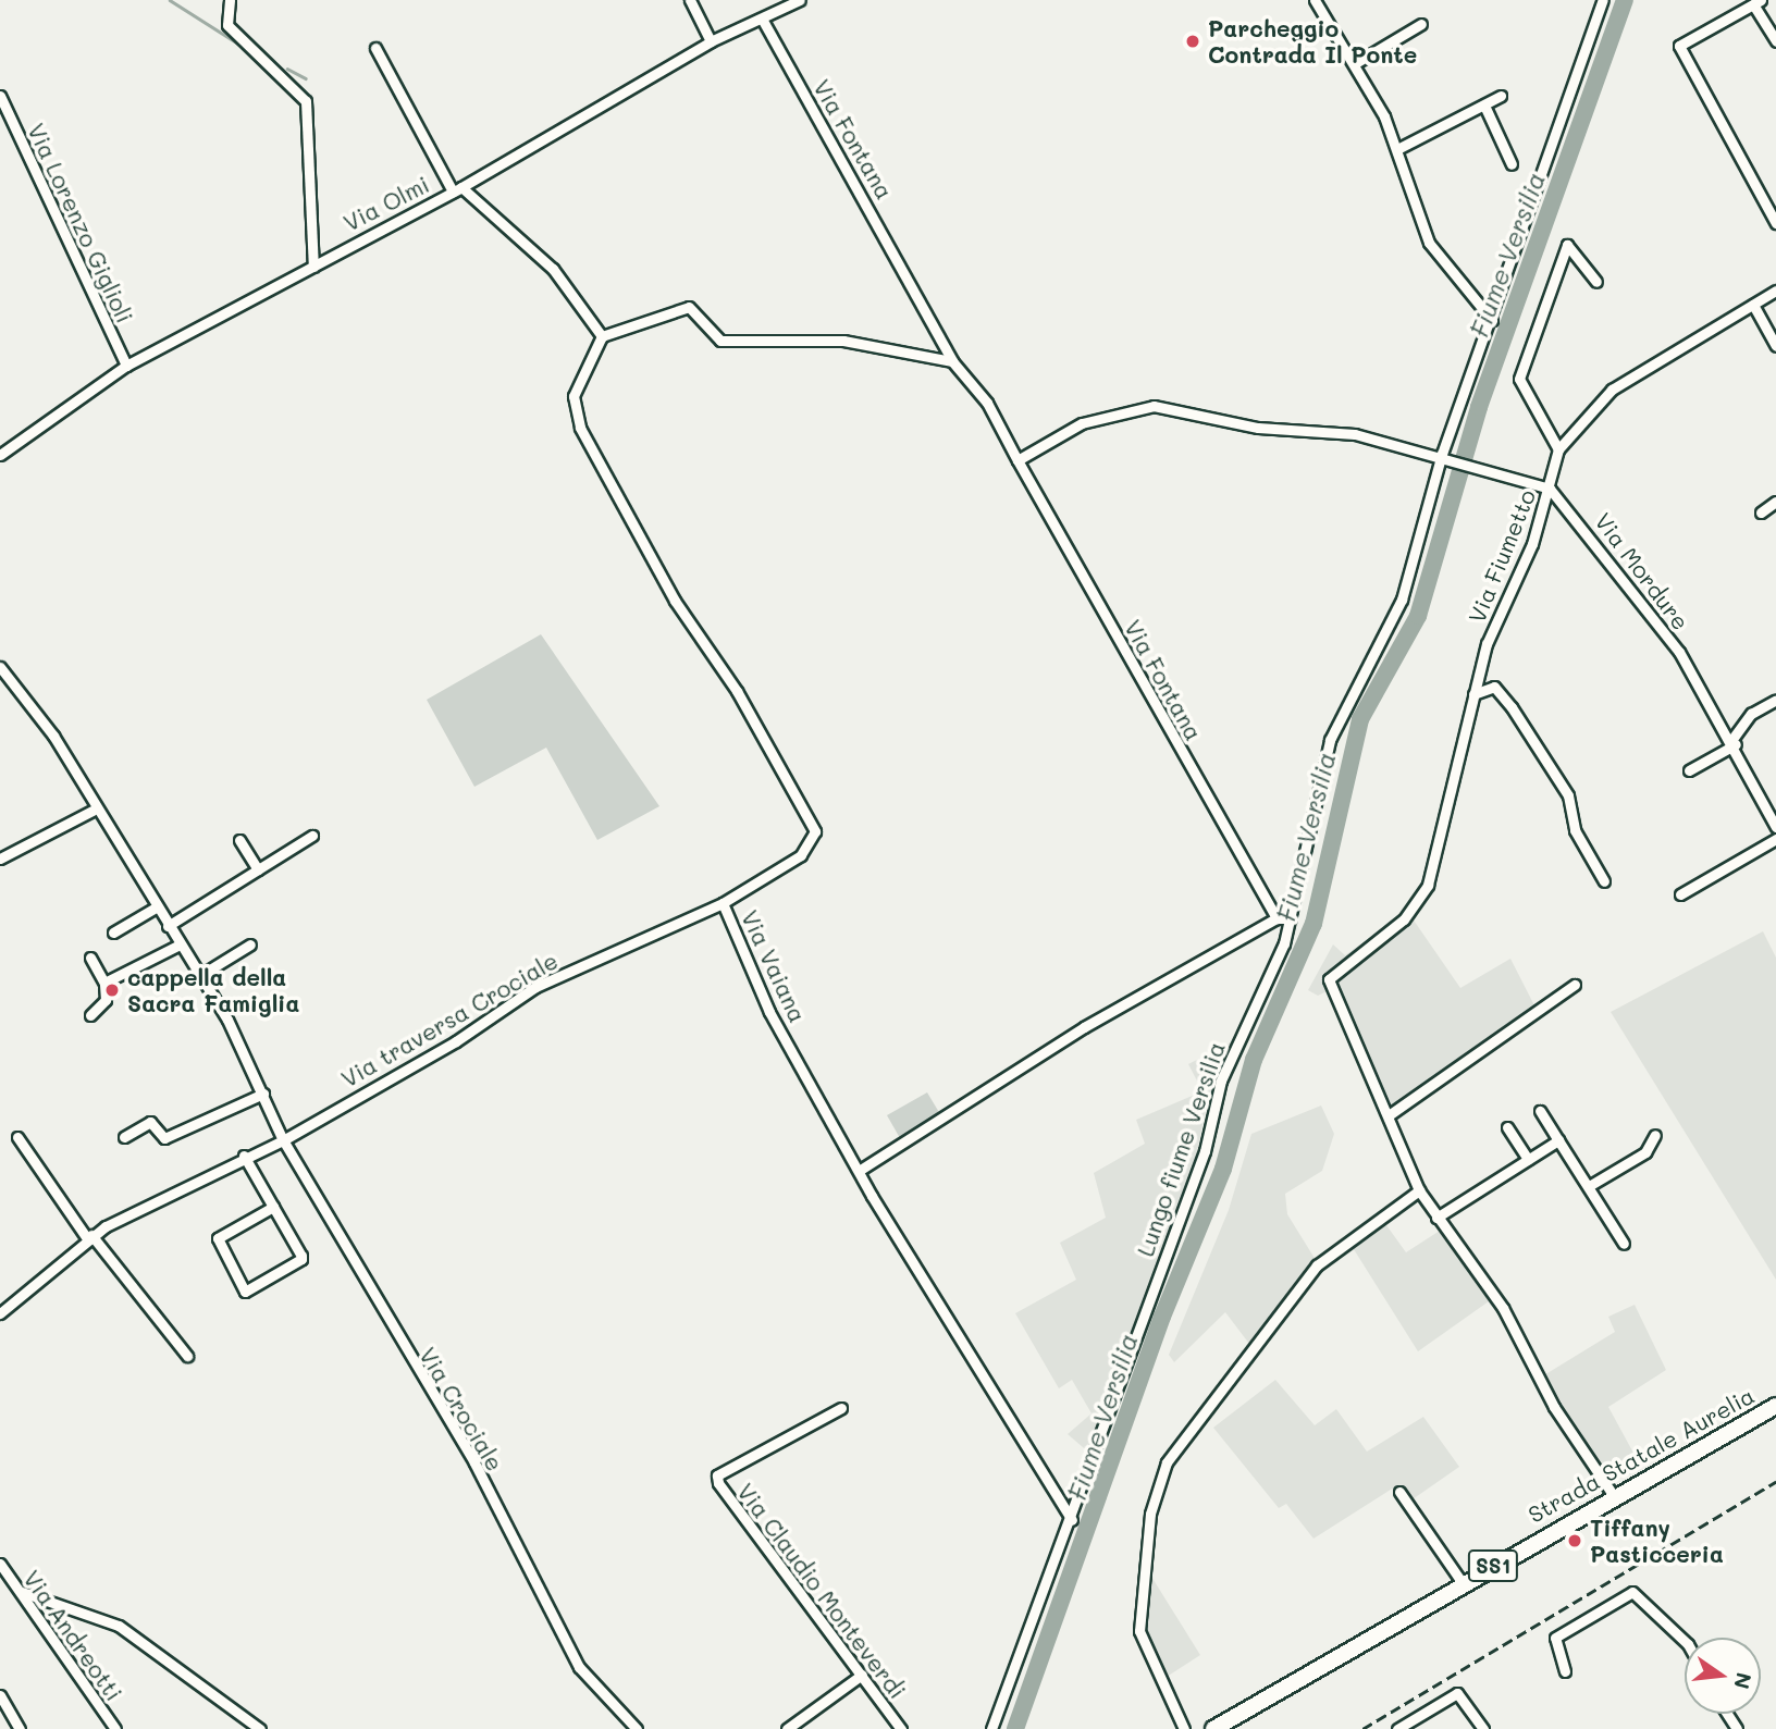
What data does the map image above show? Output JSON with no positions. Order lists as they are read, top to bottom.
{
  "streets": {
    "main road": ["Strada Statale Aurelia", "SS1"],
    "street": [
      "Via Fontana",
      "Via Olmi",
      "Via Lorenzo Giglioli",
      "Via Fiumetto",
      "Via Mordure",
      "Via Vaiana",
      "Via traversa Crociale",
      "Lungo fiume Versilia",
      "Via Crociale",
      "Via Claudio Monteverdi",
      "Via Andreotti"
    ]
  },
  "crossings": [
    ["Via Fontana", "Via Olmi"],
    ["Via Olmi", "Via Lorenzo Giglioli"],
    ["Via Fiumetto", "Via Mordure"],
    ["Via Fiumetto", "Strada Statale Aurelia"],
    ["Via Vaiana", "Via traversa Crociale"],
    ["Via Vaiana", "Lungo fiume Versilia"],
    ["Via traversa Crociale", "Via Crociale"]
  ],
  "water": ["Fiume Versilia"],
  "places": ["Parcheggio Contrada Il Ponte", "cappella della Sacra Famiglia", "Tiffany Pasticceria"],
  "north": "right"
}
